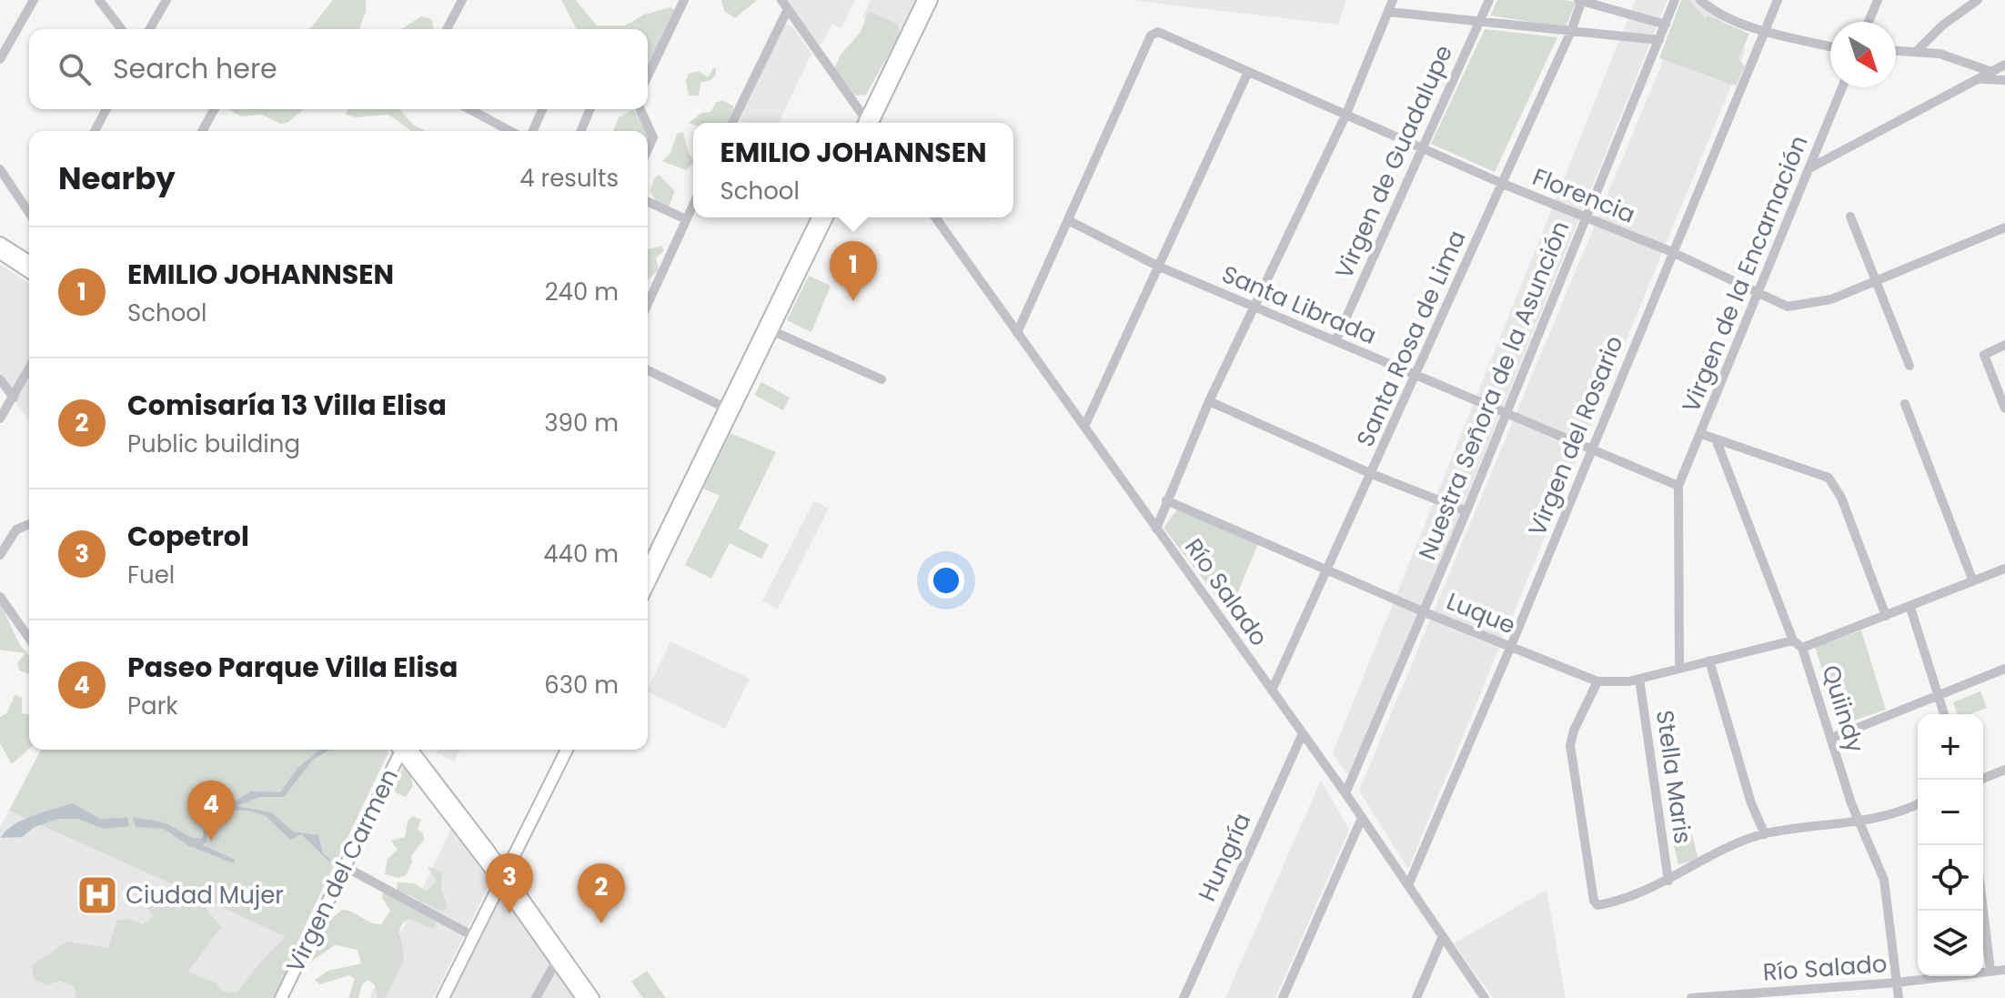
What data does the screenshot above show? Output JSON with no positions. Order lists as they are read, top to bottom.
{
  "streets": {
    "main road": ["Virgen del Carmen"],
    "street": [
      "Virgen de Guadalupe",
      "Florencia",
      "Virgen de la Encarnación",
      "Santa Librada",
      "Santa Rosa de Lima",
      "Nuestra Señora de la Asunción",
      "Virgen del Rosario",
      "Río Salado",
      "Luque",
      "Quiindy",
      "Stella Maris",
      "Hungría"
    ]
  },
  "crossings": [
    ["Virgen de Guadalupe", "Florencia"],
    ["Virgen de Guadalupe", "Santa Librada"],
    ["Florencia", "Virgen de la Encarnación"],
    ["Florencia", "Santa Librada"],
    ["Florencia", "Santa Rosa de Lima"],
    ["Florencia", "Nuestra Señora de la Asunción"],
    ["Florencia", "Virgen del Rosario"],
    ["Virgen de la Encarnación", "Santa Librada"],
    ["Santa Librada", "Santa Rosa de Lima"],
    ["Santa Librada", "Nuestra Señora de la Asunción"],
    ["Santa Librada", "Virgen del Rosario"],
    ["Santa Rosa de Lima", "Río Salado"],
    ["Santa Rosa de Lima", "Luque"],
    ["Nuestra Señora de la Asunción", "Río Salado"],
    ["Nuestra Señora de la Asunción", "Luque"],
    ["Virgen del Rosario", "Río Salado"],
    ["Virgen del Rosario", "Luque"],
    ["Río Salado", "Quiindy"],
    ["Río Salado", "Hungría"],
    ["Luque", "Quiindy"],
    ["Luque", "Stella Maris"]
  ],
  "places": {
    "hospital": ["Ciudad Mujer"]
  },
  "north": "bottom right",
  "page": {
    "search": "Search here",
    "popup": ["EMILIO JOHANNSEN", "School"],
    "heading": ["Nearby", "4 results"],
    "list": [
      {
        "mark": "1",
        "name": "EMILIO JOHANNSEN",
        "note": "School",
        "value": "240 m"
      },
      {
        "mark": "2",
        "name": "Comisaría 13 Villa Elisa",
        "note": "Public building",
        "value": "390 m"
      },
      {
        "mark": "3",
        "name": "Copetrol",
        "note": "Fuel",
        "value": "440 m"
      },
      {
        "mark": "4",
        "name": "Paseo Parque Villa Elisa",
        "note": "Park",
        "value": "630 m"
      }
    ],
    "pins": [
      "1",
      "4",
      "3",
      "2"
    ],
    "map_buttons": ["+", "−"]
  }
}
